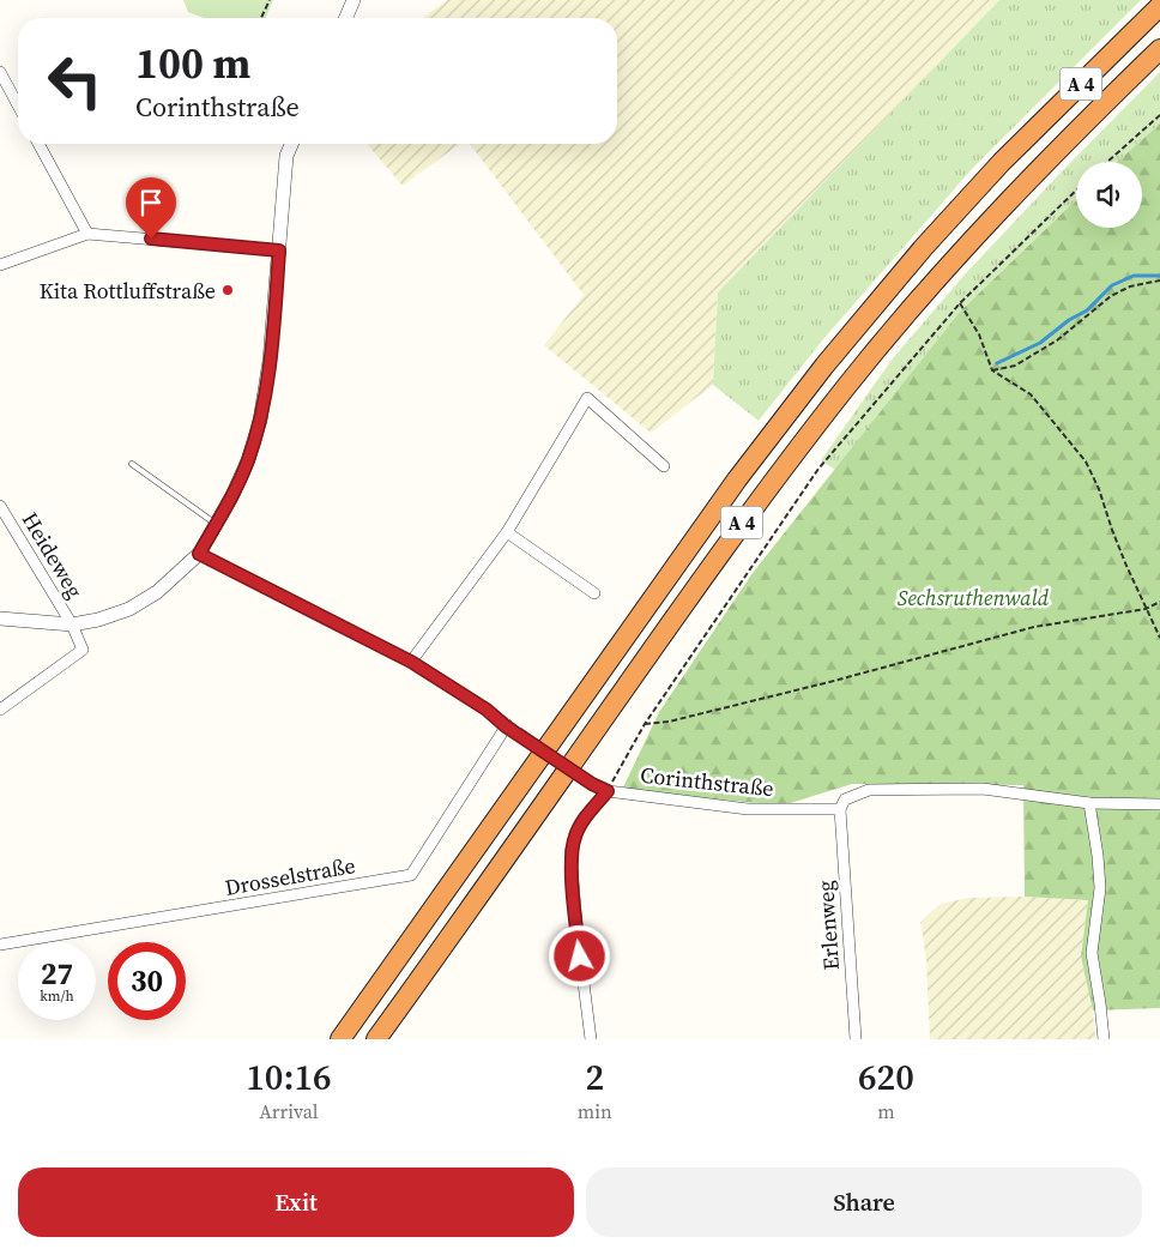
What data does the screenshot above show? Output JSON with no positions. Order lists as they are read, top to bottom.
{
  "streets": {
    "highway": ["A 4"],
    "street": [
      "Heideweg",
      "Corinthstraße",
      "Drosselstraße",
      "Erlenweg"
    ]
  },
  "crossings": [
    ["Corinthstraße", "Drosselstraße"],
    ["Corinthstraße", "Erlenweg"]
  ],
  "parks": ["Sechsruthenwald"],
  "places": ["Kita Rottluffstraße"],
  "page": {
    "turn": ["100 m", "Corinthstraße"],
    "speed": "27 km/h",
    "limit": "30",
    "eta": [
      "10:16",
      "Arrival",
      "2",
      "min",
      "620",
      "m"
    ],
    "buttons": ["Exit", "Share"]
  }
}
